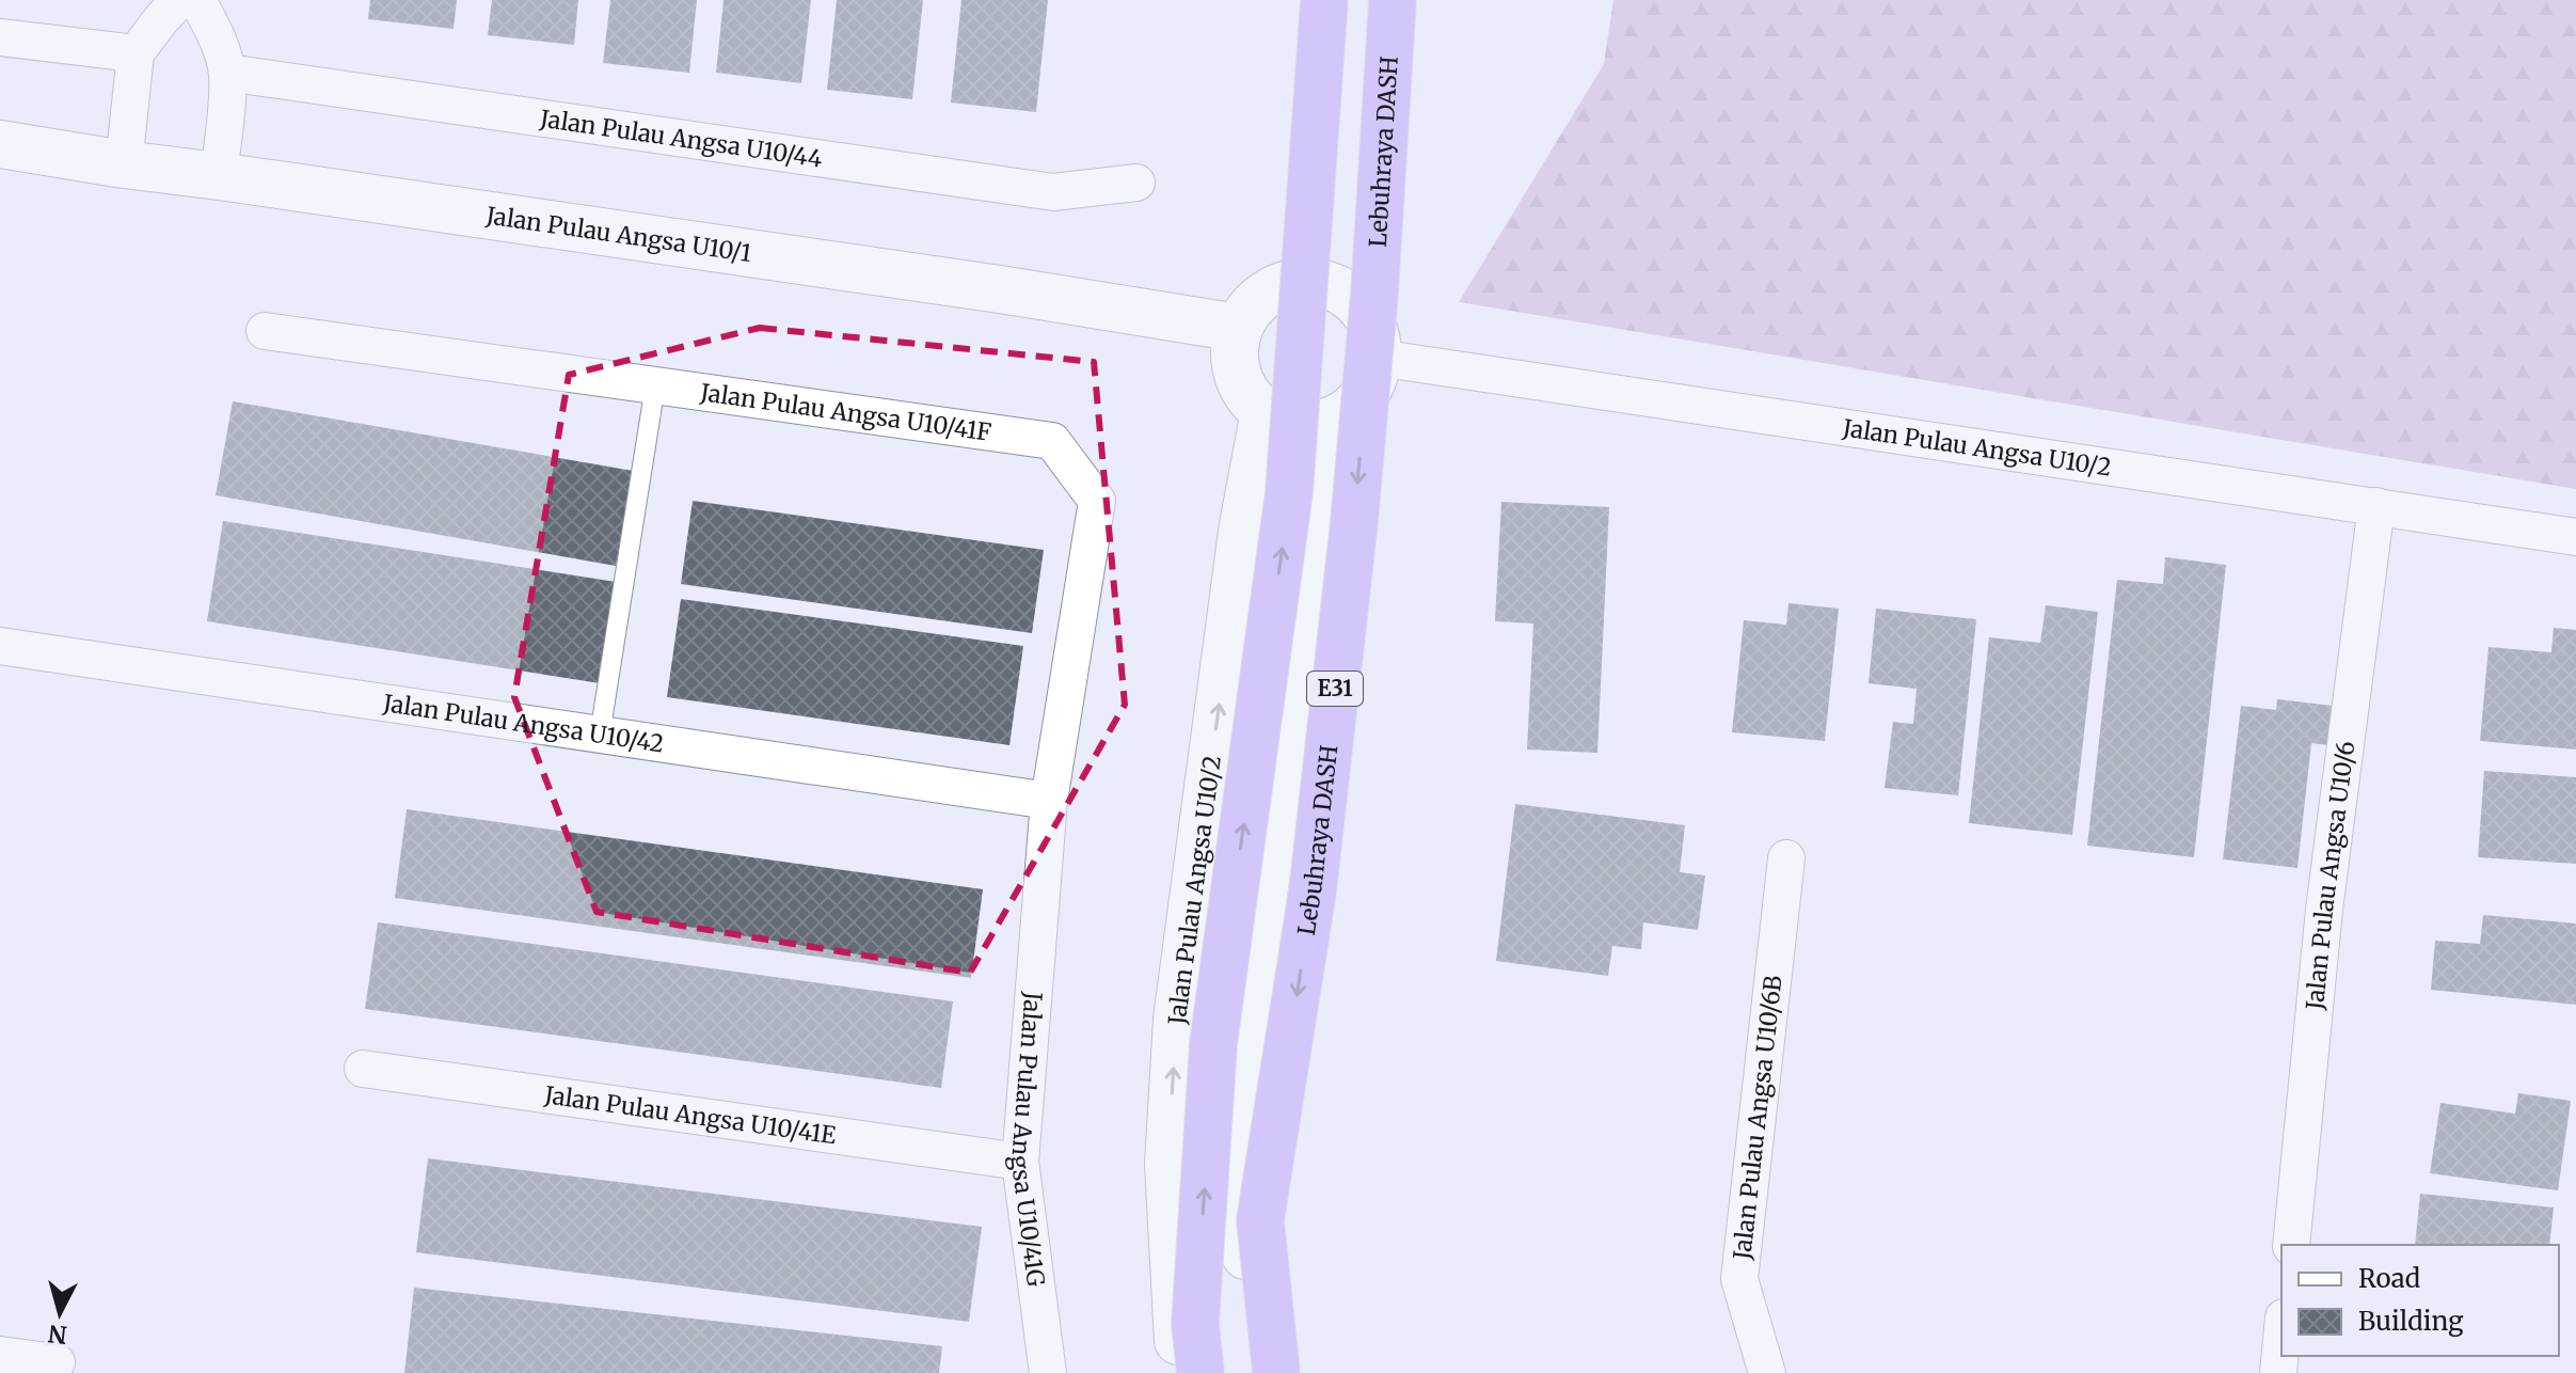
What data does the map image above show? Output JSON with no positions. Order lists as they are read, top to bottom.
{
  "streets": {
    "highway": ["Lebuhraya DASH", "E31"],
    "street": [
      "Jalan Pulau Angsa U10/44",
      "Jalan Pulau Angsa U10/1",
      "Jalan Pulau Angsa U10/41F",
      "Jalan Pulau Angsa U10/2",
      "Jalan Pulau Angsa U10/42",
      "Jalan Pulau Angsa U10/6",
      "Jalan Pulau Angsa U10/41E",
      "Jalan Pulau Angsa U10/6B",
      "Jalan Pulau Angsa U10/41G"
    ]
  },
  "crossings": [
    ["Jalan Pulau Angsa U10/1", "Jalan Pulau Angsa U10/2"],
    ["Jalan Pulau Angsa U10/41F", "Jalan Pulau Angsa U10/42"],
    ["Jalan Pulau Angsa U10/41F", "Jalan Pulau Angsa U10/41G"],
    ["Jalan Pulau Angsa U10/2", "Jalan Pulau Angsa U10/6"],
    ["Jalan Pulau Angsa U10/42", "Jalan Pulau Angsa U10/41G"],
    ["Jalan Pulau Angsa U10/41E", "Jalan Pulau Angsa U10/41G"]
  ],
  "legend": ["Road", "Building"],
  "north": "bottom"
}
